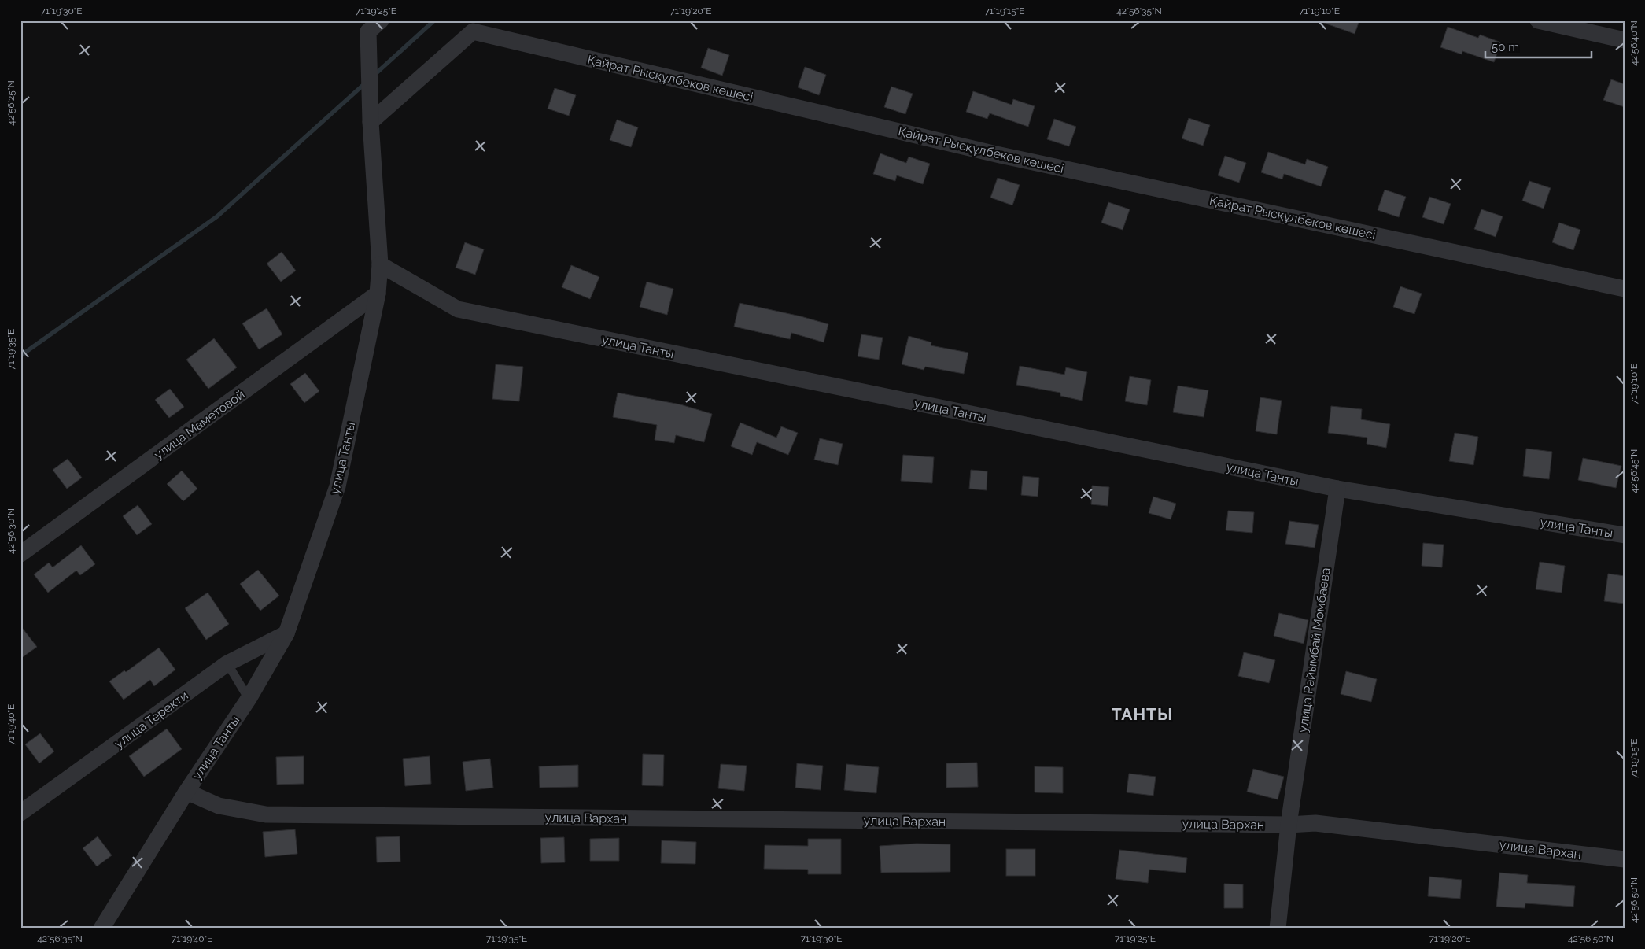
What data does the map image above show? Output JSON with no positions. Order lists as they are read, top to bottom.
{
  "streets": {
    "street": [
      "Қайрат Рысқұлбеков көшесі",
      "улица Танты",
      "улица Маметовой",
      "улица Райымбай Момбаева",
      "улица Теректи",
      "улица Вархан"
    ]
  },
  "crossings": [
    ["улица Танты", "улица Маметовой"],
    ["улица Танты", "улица Райымбай Момбаева"],
    ["улица Танты", "улица Теректи"],
    ["улица Танты", "улица Вархан"],
    ["улица Райымбай Момбаева", "улица Вархан"]
  ],
  "districts": ["ТАНТЫ"],
  "scale_bar": "50 m",
  "coordinates": [
    "71°19'30\"E",
    "71°19'25\"E",
    "71°19'20\"E",
    "71°19'15\"E",
    "42°56'35\"N",
    "71°19'10\"E",
    "42°56'40\"N",
    "42°56'25\"N",
    "71°19'35\"E",
    "42°56'45\"N",
    "42°56'30\"N",
    "71°19'40\"E",
    "42°56'50\"N"
  ]
}
